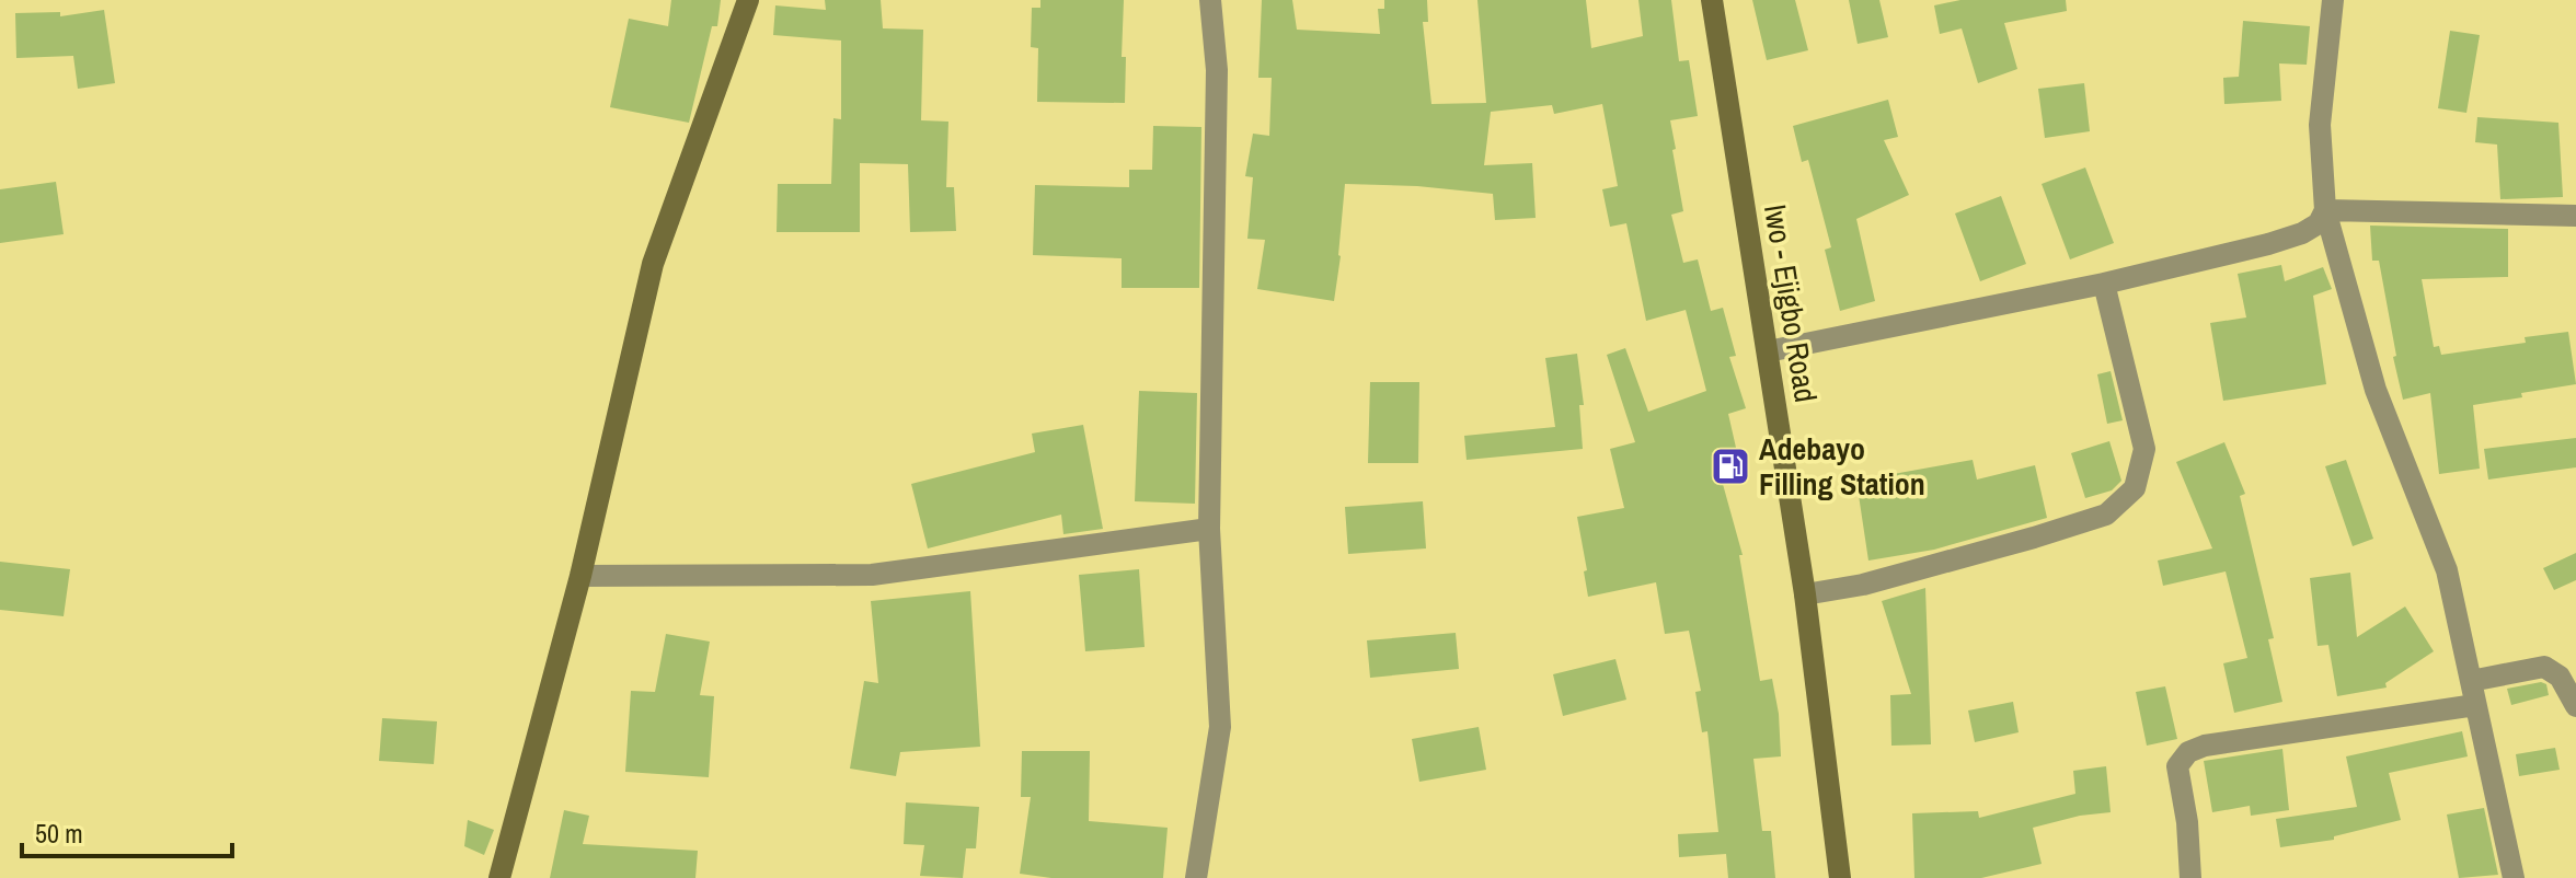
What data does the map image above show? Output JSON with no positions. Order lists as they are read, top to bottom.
{
  "streets": {
    "main road": ["Iwo - Ejigbo Road"]
  },
  "places": {
    "fuel station": ["Adebayo Filling Station"]
  },
  "scale_bar": "50 m"
}
